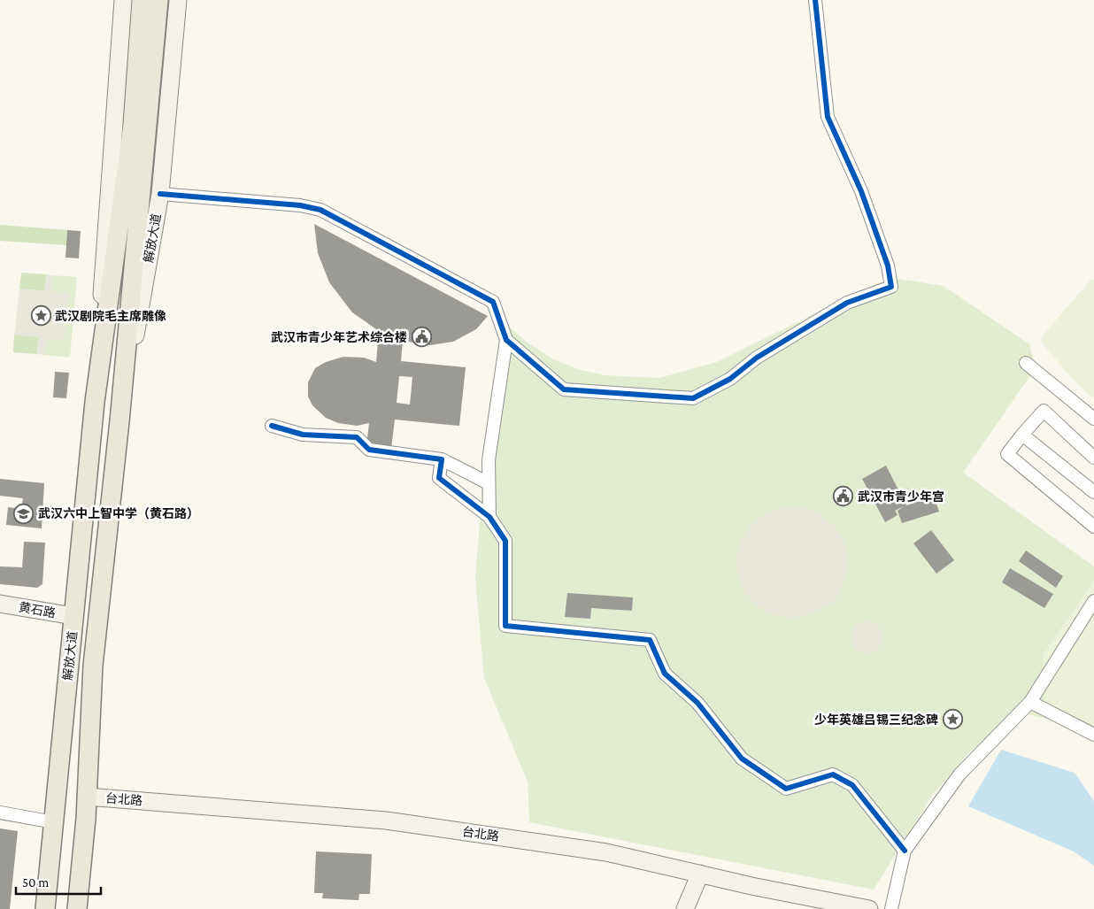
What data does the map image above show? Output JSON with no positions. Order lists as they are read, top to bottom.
{
  "streets": {
    "main road": ["解放大道", "黄石路", "台北路"]
  },
  "crossings": [
    ["解放大道", "黄石路"],
    ["解放大道", "台北路"]
  ],
  "places": {
    "place": ["武汉剧院毛主席雕像", "少年英雄吕锡三纪念碑"],
    "public building": ["武汉市青少年艺术综合楼", "武汉市青少年宫"],
    "school or university": ["武汉六中上智中学（黄石路）"]
  },
  "scale_bar": "50 m"
}
